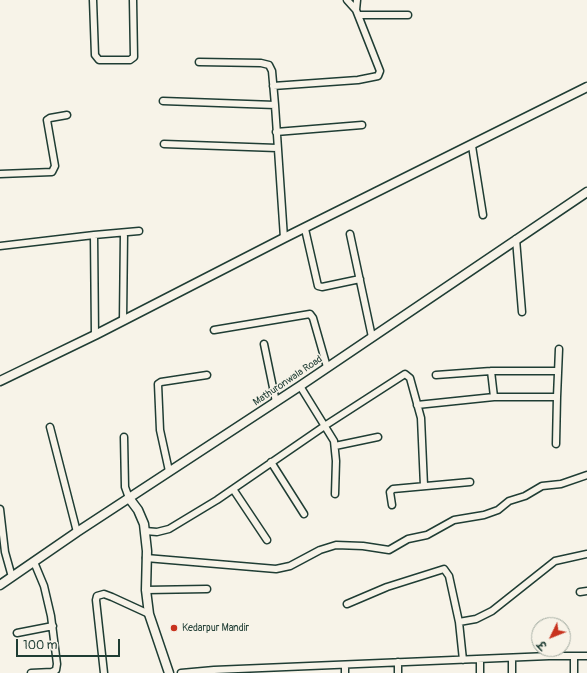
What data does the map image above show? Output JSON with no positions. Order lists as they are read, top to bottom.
{
  "streets": {
    "street": ["Mathuronwala Road"]
  },
  "places": ["Kedarpur Mandir"],
  "scale_bar": "100 m",
  "north": "bottom left"
}
